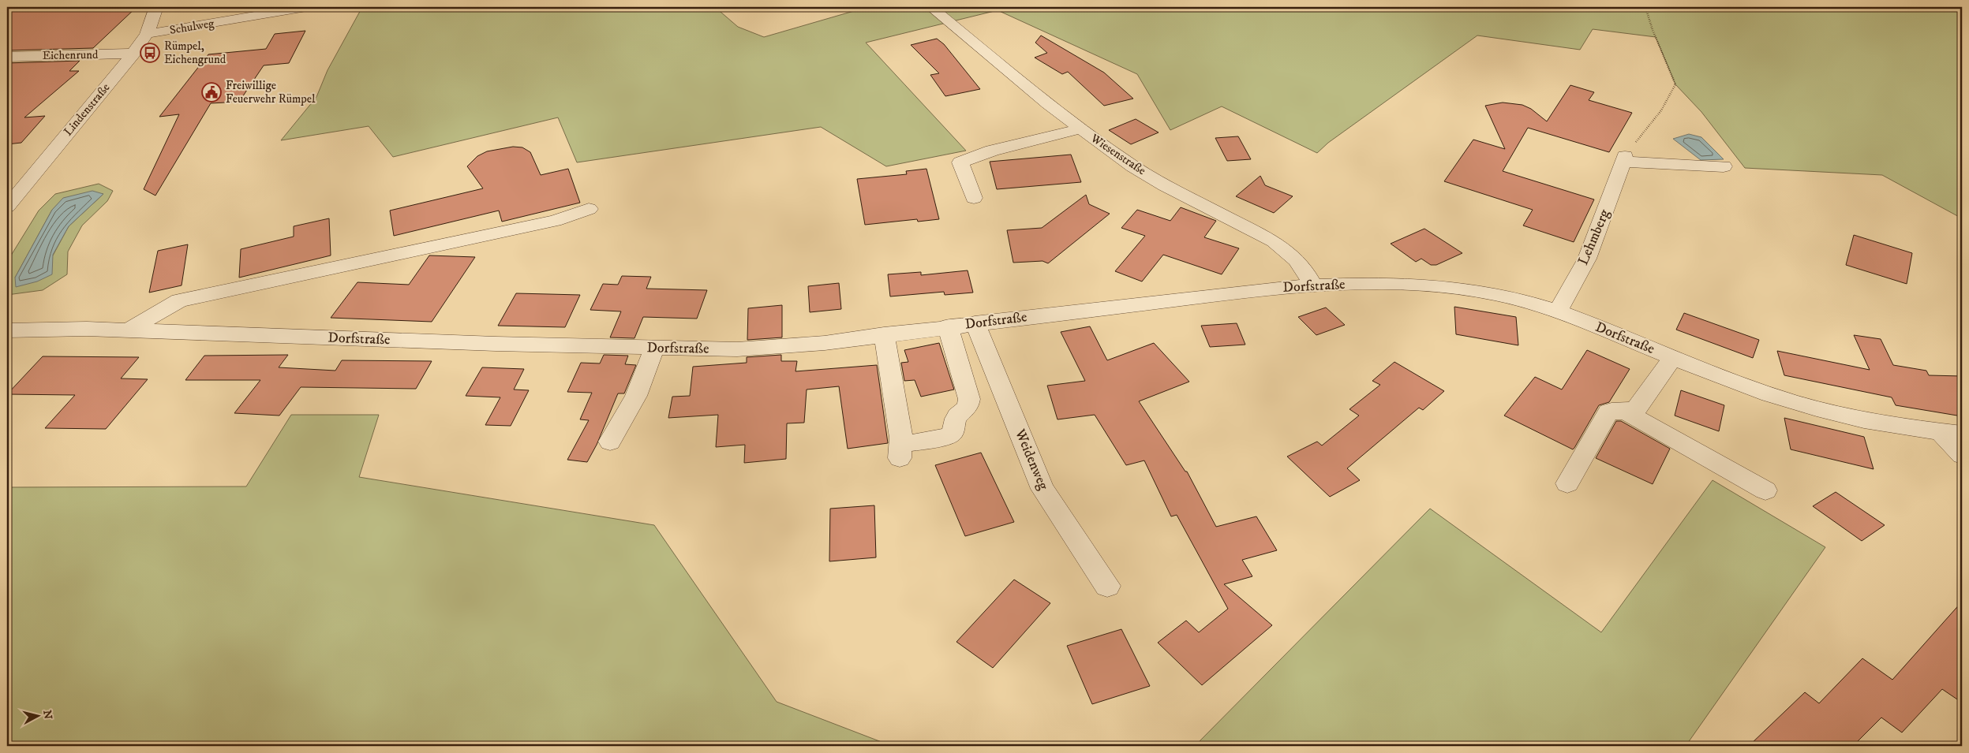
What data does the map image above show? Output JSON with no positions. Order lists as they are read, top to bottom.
{
  "streets": {
    "street": [
      "Schulweg",
      "Eichenrund",
      "Lindenstraße",
      "Wiesenstraße",
      "Lehmberg",
      "Dorfstraße",
      "Weidenweg"
    ]
  },
  "crossings": [
    ["Schulweg", "Lindenstraße"],
    ["Eichenrund", "Lindenstraße"],
    ["Wiesenstraße", "Dorfstraße"],
    ["Lehmberg", "Dorfstraße"],
    ["Dorfstraße", "Weidenweg"]
  ],
  "places": {
    "bus stop": ["Rümpel, Eichengrund"],
    "public building": ["Freiwillige Feuerwehr Rümpel"]
  },
  "north": "right"
}
